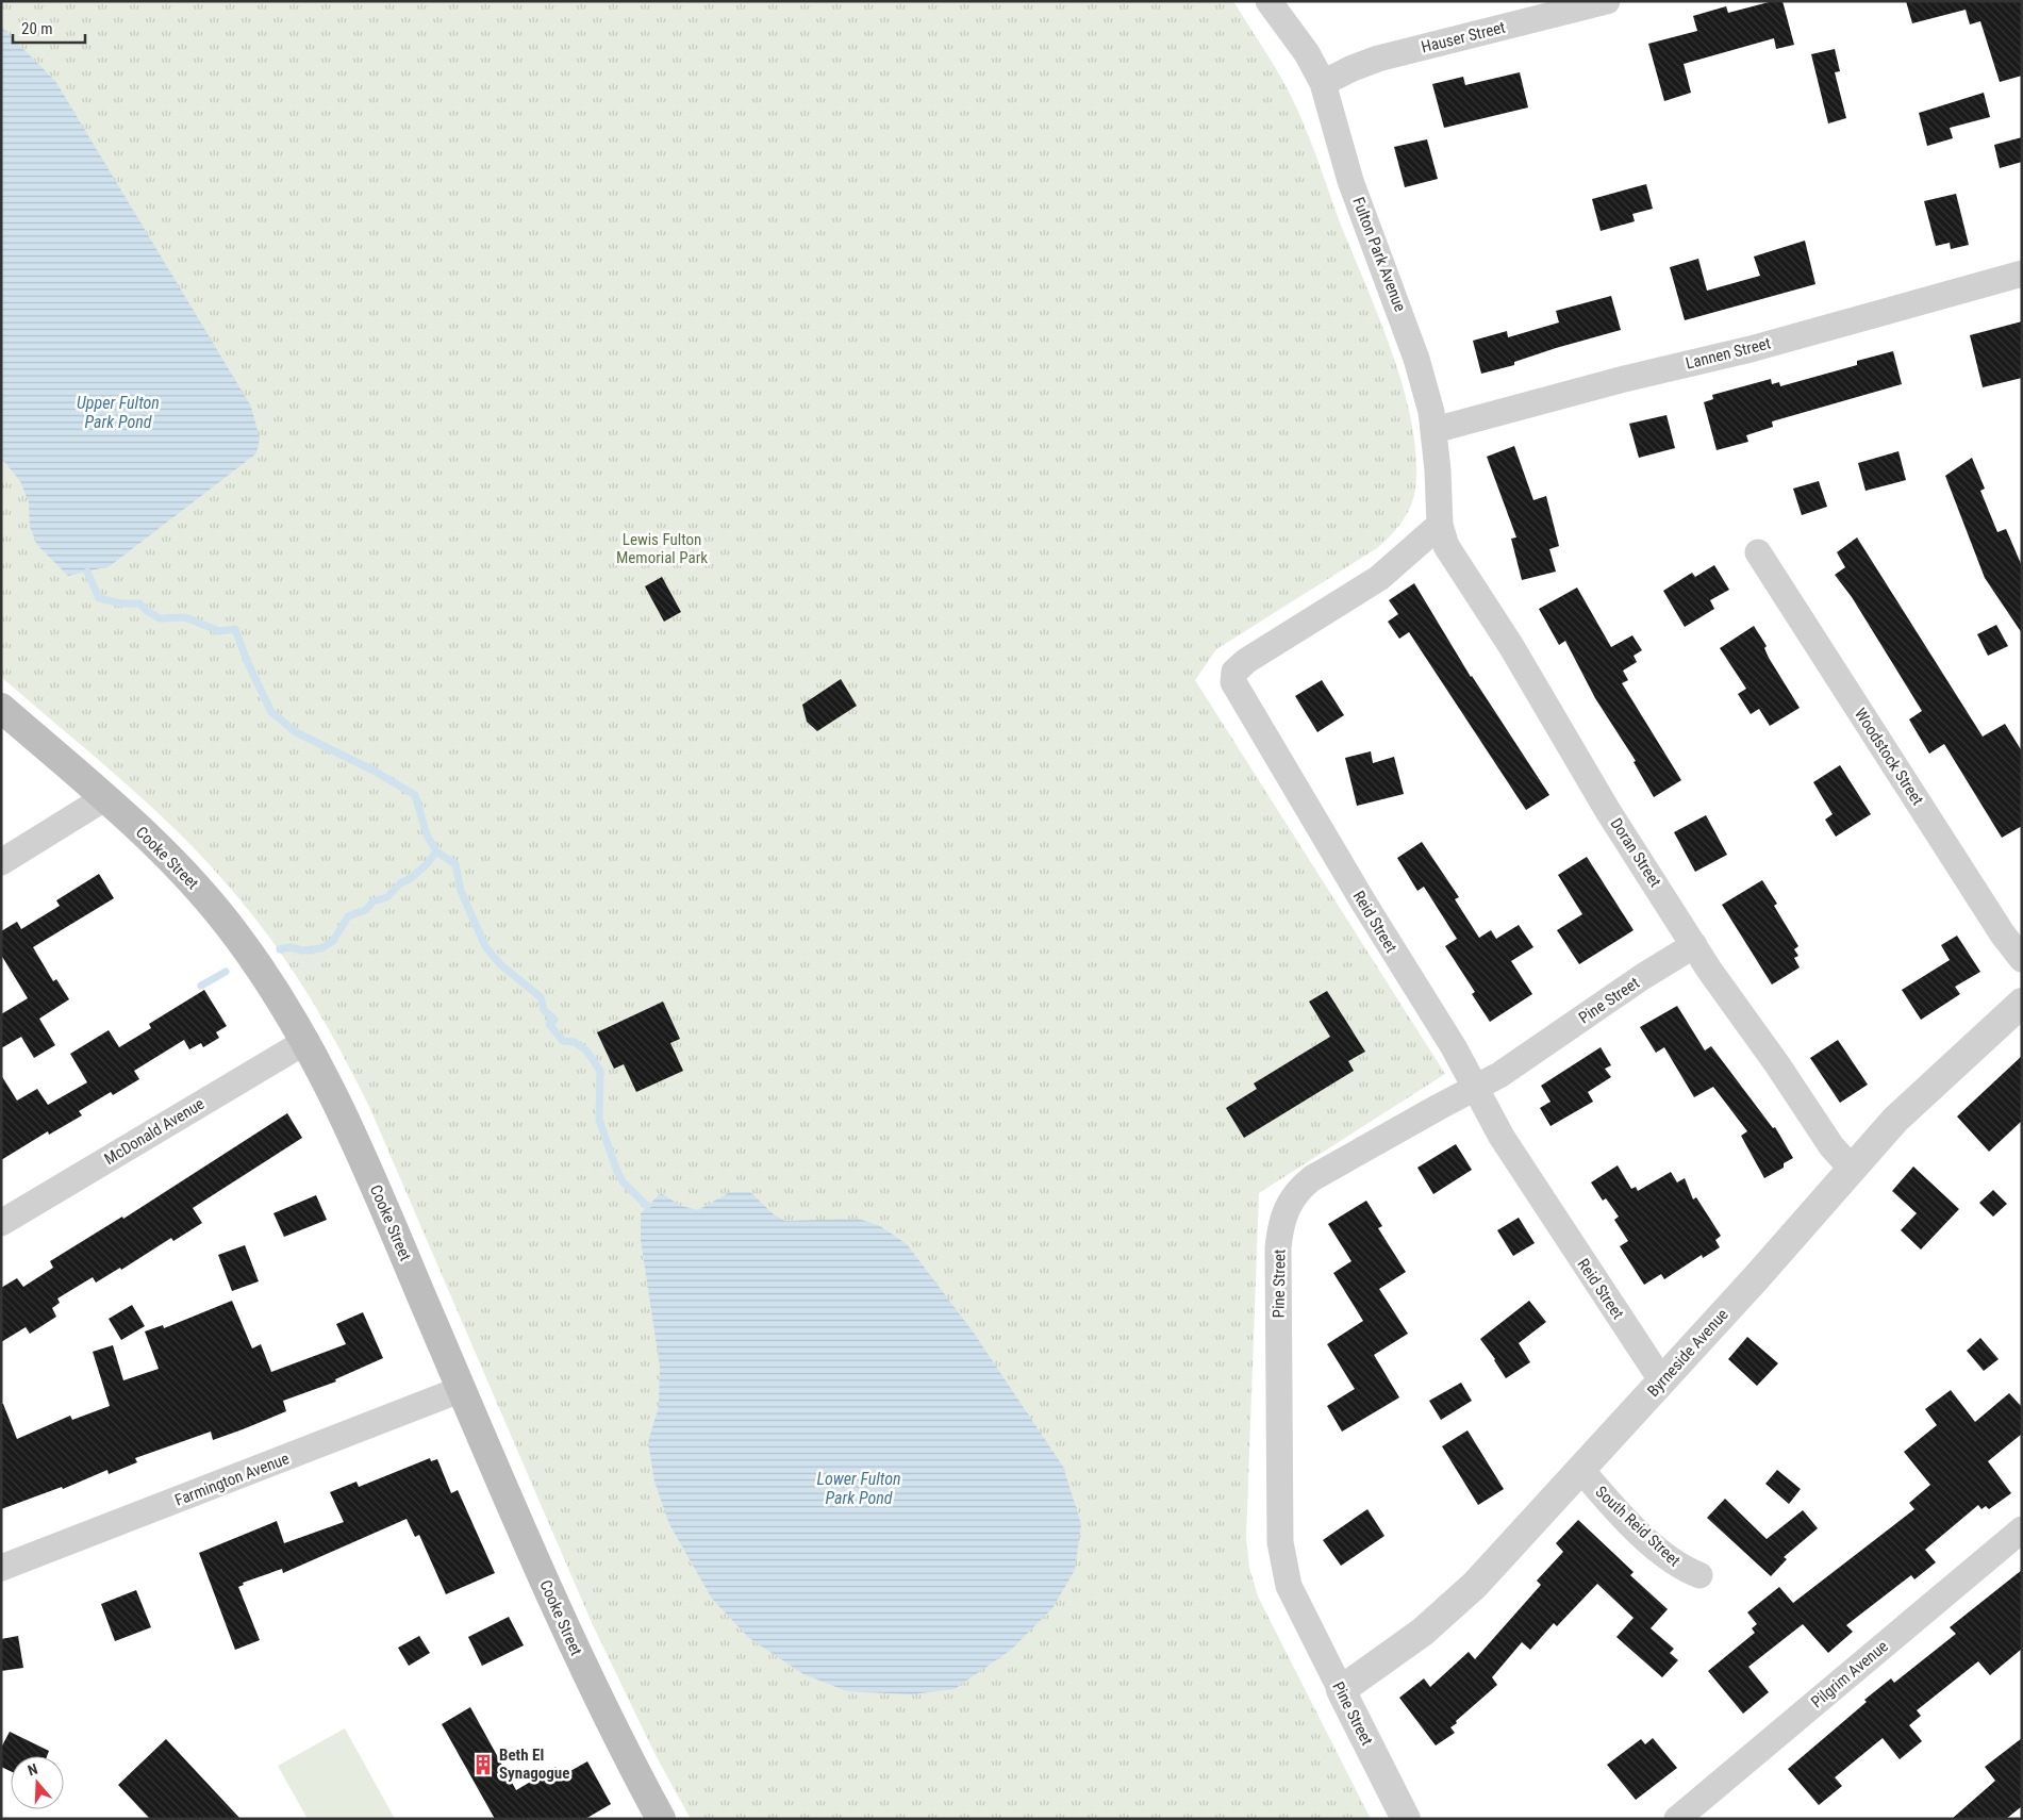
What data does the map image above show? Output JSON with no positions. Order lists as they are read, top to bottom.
{
  "streets": {
    "main road": ["Cooke Street"],
    "street": [
      "Hauser Street",
      "Fulton Park Avenue",
      "Lannen Street",
      "Woodstock Street",
      "Doran Street",
      "Reid Street",
      "Pine Street",
      "McDonald Avenue",
      "Byrneside Avenue",
      "Farmington Avenue",
      "South Reid Street",
      "Pilgrim Avenue"
    ]
  },
  "crossings": [
    ["Hauser Street", "Fulton Park Avenue"],
    ["Fulton Park Avenue", "Lannen Street"],
    ["Fulton Park Avenue", "Doran Street"],
    ["Fulton Park Avenue", "Reid Street"],
    ["Doran Street", "Reid Street"],
    ["Doran Street", "Pine Street"],
    ["Doran Street", "Byrneside Avenue"],
    ["Cooke Street", "McDonald Avenue"],
    ["Cooke Street", "Farmington Avenue"],
    ["Reid Street", "Pine Street"],
    ["Reid Street", "Byrneside Avenue"],
    ["Pine Street", "Byrneside Avenue"],
    ["Byrneside Avenue", "South Reid Street"]
  ],
  "water": ["Upper Fulton Park Pond", "Lower Fulton Park Pond"],
  "parks": ["Lewis Fulton Memorial Park"],
  "places": {
    "building": ["Beth El Synagogue"]
  },
  "scale_bar": "20 m",
  "north": "top"
}
